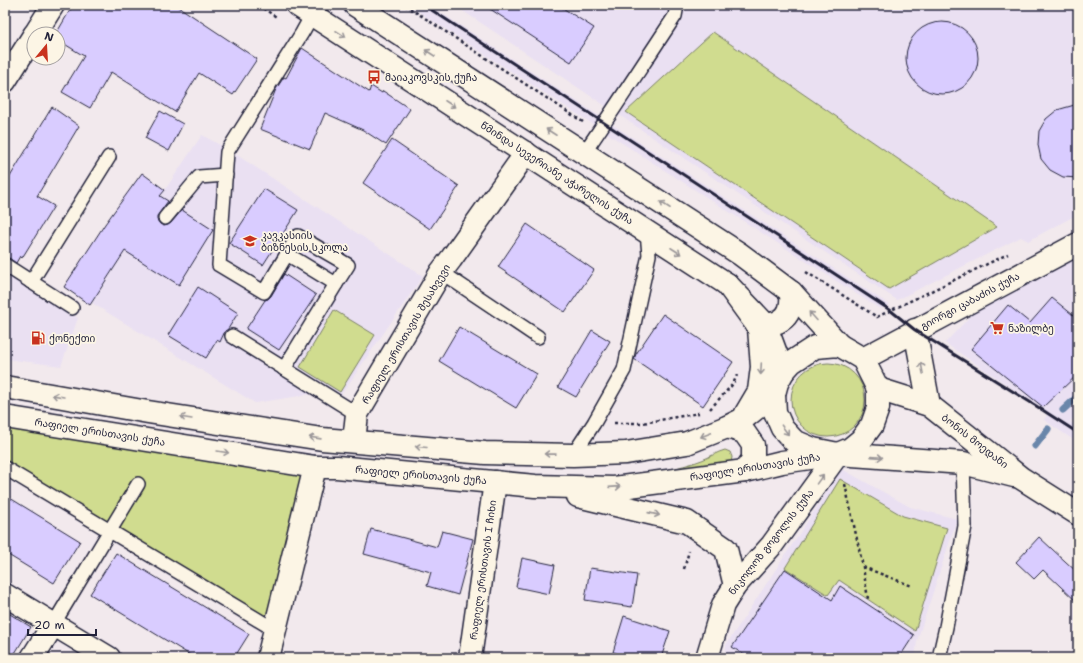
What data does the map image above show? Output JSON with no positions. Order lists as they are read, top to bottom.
{
  "streets": {
    "main road": [
      "წმინდა სევერიანე აჭარელის ქუჩა",
      "გიორგი ცაბაძის ქუჩა",
      "რაფიელ ერისთავის შესახვევი",
      "რაფიელ ერისთავის ქუჩა",
      "ბონის მოედანი",
      "ნიკოლოზ გოგოლის ქუჩა",
      "რაფიელ ერისთავის I ჩიხი"
    ]
  },
  "crossings": [
    ["წმინდა სევერიანე აჭარელის ქუჩა", "გიორგი ცაბაძის ქუჩა"],
    ["წმინდა სევერიანე აჭარელის ქუჩა", "რაფიელ ერისთავის შესახვევი"],
    ["წმინდა სევერიანე აჭარელის ქუჩა", "რაფიელ ერისთავის ქუჩა"],
    ["წმინდა სევერიანე აჭარელის ქუჩა", "ბონის მოედანი"],
    ["წმინდა სევერიანე აჭარელის ქუჩა", "ნიკოლოზ გოგოლის ქუჩა"],
    ["გიორგი ცაბაძის ქუჩა", "რაფიელ ერისთავის ქუჩა"],
    ["გიორგი ცაბაძის ქუჩა", "ბონის მოედანი"],
    ["გიორგი ცაბაძის ქუჩა", "ნიკოლოზ გოგოლის ქუჩა"],
    ["რაფიელ ერისთავის ქუჩა", "ბონის მოედანი"],
    ["რაფიელ ერისთავის ქუჩა", "ნიკოლოზ გოგოლის ქუჩა"],
    ["რაფიელ ერისთავის ქუჩა", "რაფიელ ერისთავის I ჩიხი"],
    ["ბონის მოედანი", "ნიკოლოზ გოგოლის ქუჩა"]
  ],
  "one_way": ["ნიკოლოზ გოგოლის ქუჩა"],
  "places": {
    "bus stop": ["მაიაკოვსკის ქუჩა"],
    "school or university": ["კავკასიის ბიზნესის სკოლა"],
    "supermarket": ["ნაზილბე"],
    "fuel station": ["ქონექთი"]
  },
  "scale_bar": "20 m",
  "north": "top"
}
